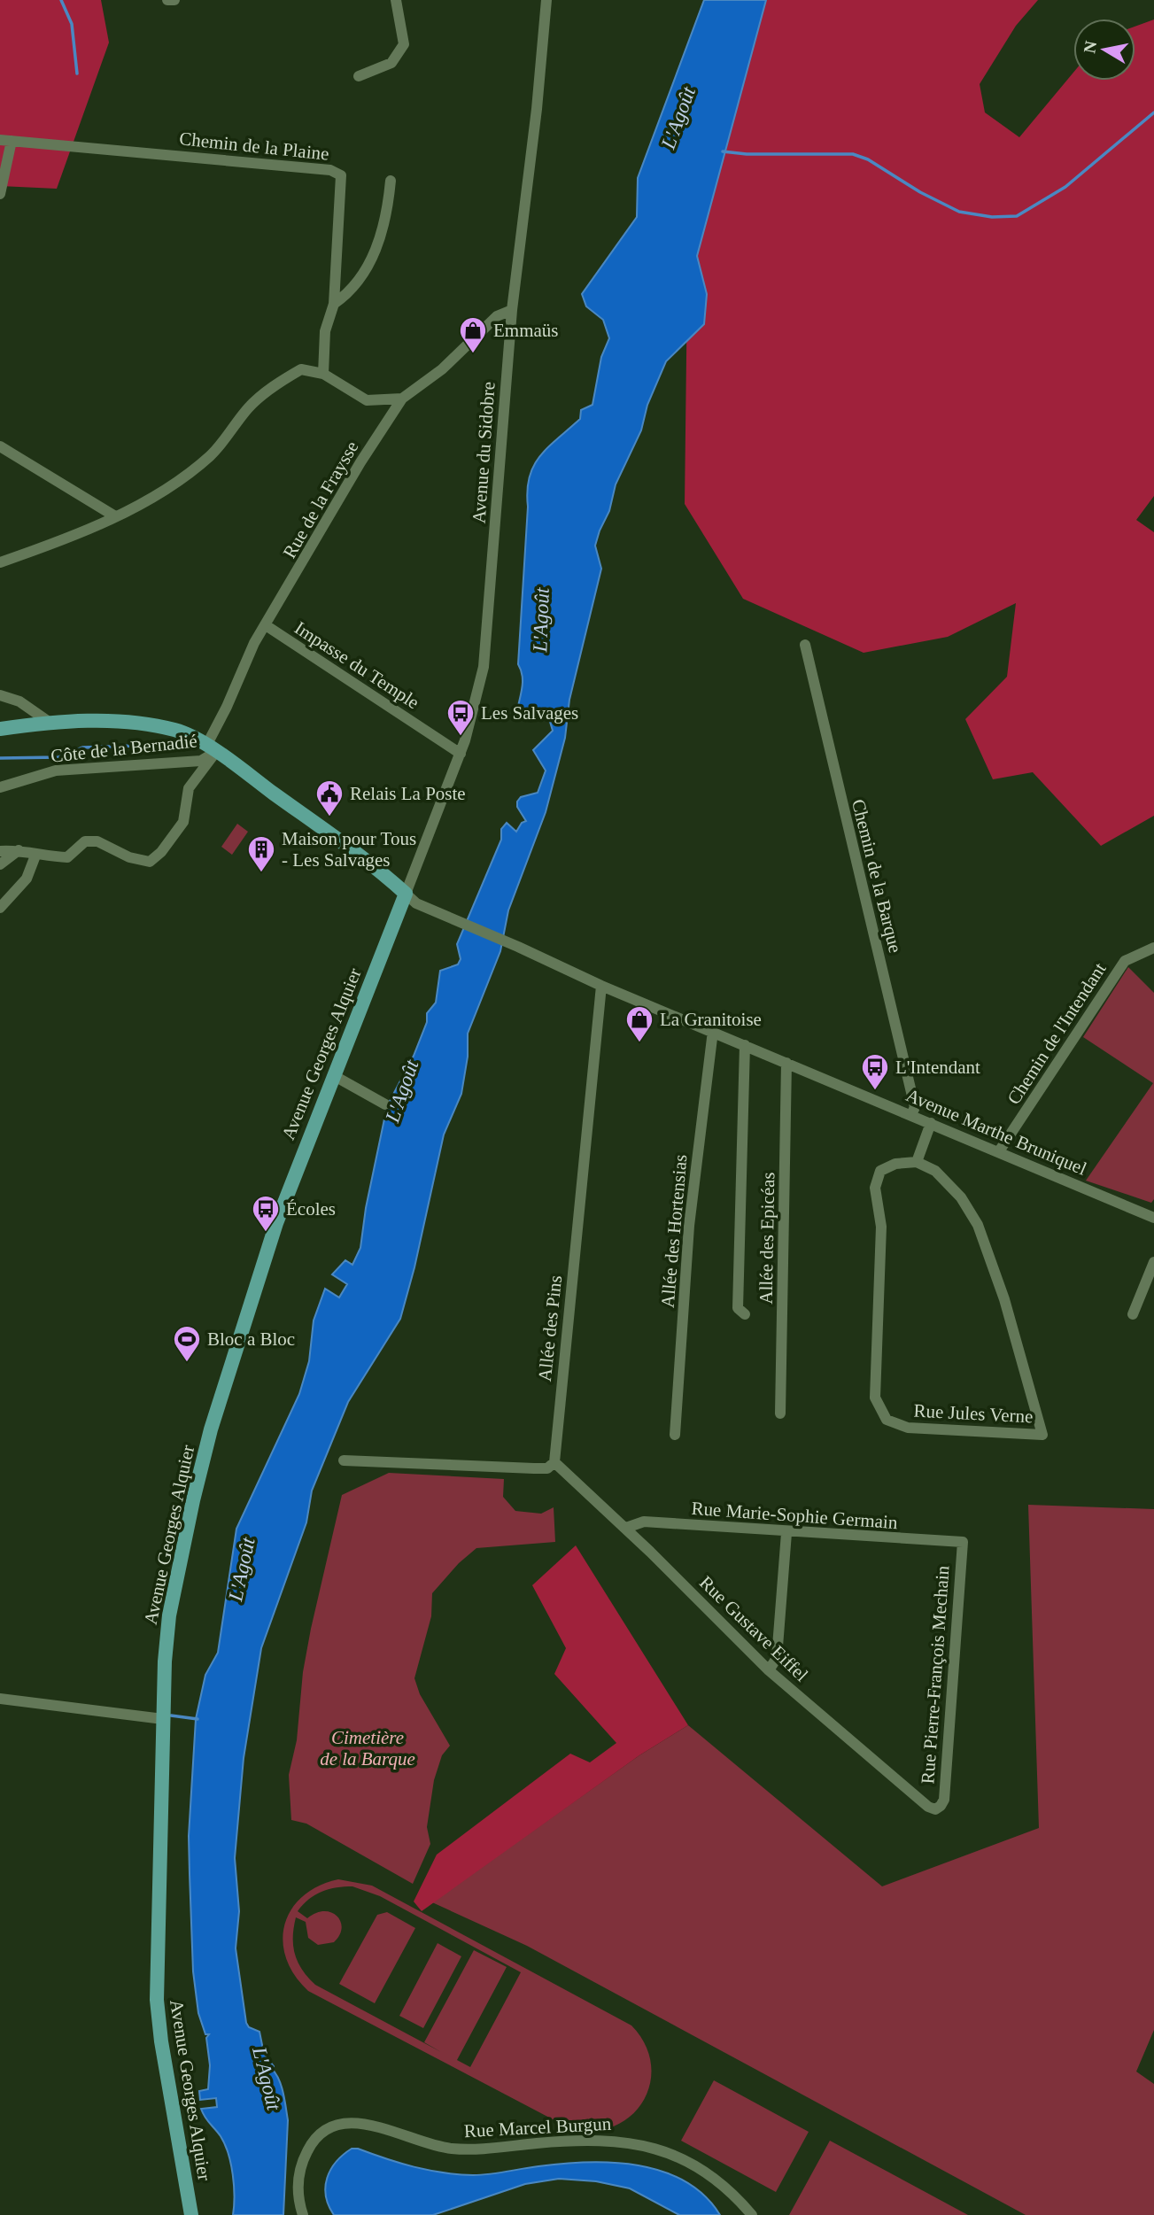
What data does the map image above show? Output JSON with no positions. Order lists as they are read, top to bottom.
{
  "streets": {
    "main road": ["Avenue Georges Alquier"],
    "street": [
      "Chemin de la Plaine",
      "Avenue du Sidobre",
      "Rue de la Fraysse",
      "Impasse du Temple",
      "Côte de la Bernadié",
      "Chemin de la Barque",
      "Chemin de l'Intendant",
      "Avenue Marthe Bruniquel",
      "Allée des Hortensias",
      "Allée des Epicéas",
      "Allée des Pins",
      "Rue Jules Verne",
      "Rue Marie-Sophie Germain",
      "Rue Gustave Eiffel",
      "Rue Pierre-François Mechain",
      "Rue Marcel Burgun"
    ]
  },
  "crossings": [
    ["Avenue du Sidobre", "Rue de la Fraysse"],
    ["Avenue du Sidobre", "Impasse du Temple"],
    ["Avenue du Sidobre", "Avenue Georges Alquier"],
    ["Avenue du Sidobre", "Avenue Marthe Bruniquel"],
    ["Rue de la Fraysse", "Impasse du Temple"],
    ["Rue de la Fraysse", "Côte de la Bernadié"],
    ["Chemin de la Barque", "Avenue Marthe Bruniquel"],
    ["Chemin de l'Intendant", "Avenue Marthe Bruniquel"],
    ["Avenue Georges Alquier", "Avenue Marthe Bruniquel"],
    ["Avenue Marthe Bruniquel", "Allée des Hortensias"],
    ["Avenue Marthe Bruniquel", "Allée des Epicéas"],
    ["Avenue Marthe Bruniquel", "Allée des Pins"],
    ["Allée des Pins", "Rue Gustave Eiffel"],
    ["Rue Marie-Sophie Germain", "Rue Gustave Eiffel"],
    ["Rue Marie-Sophie Germain", "Rue Pierre-François Mechain"],
    ["Rue Gustave Eiffel", "Rue Pierre-François Mechain"]
  ],
  "water": ["L'Agoût"],
  "parks": ["Cimetière de la Barque"],
  "places": {
    "shop": ["Emmaüs", "La Granitoise"],
    "bus stop": ["Les Salvages", "L'Intendant", "Écoles"],
    "public building": ["Relais La Poste"],
    "building": ["Maison pour Tous - Les Salvages"],
    "sports": ["Bloc a Bloc"]
  },
  "north": "left"
}
